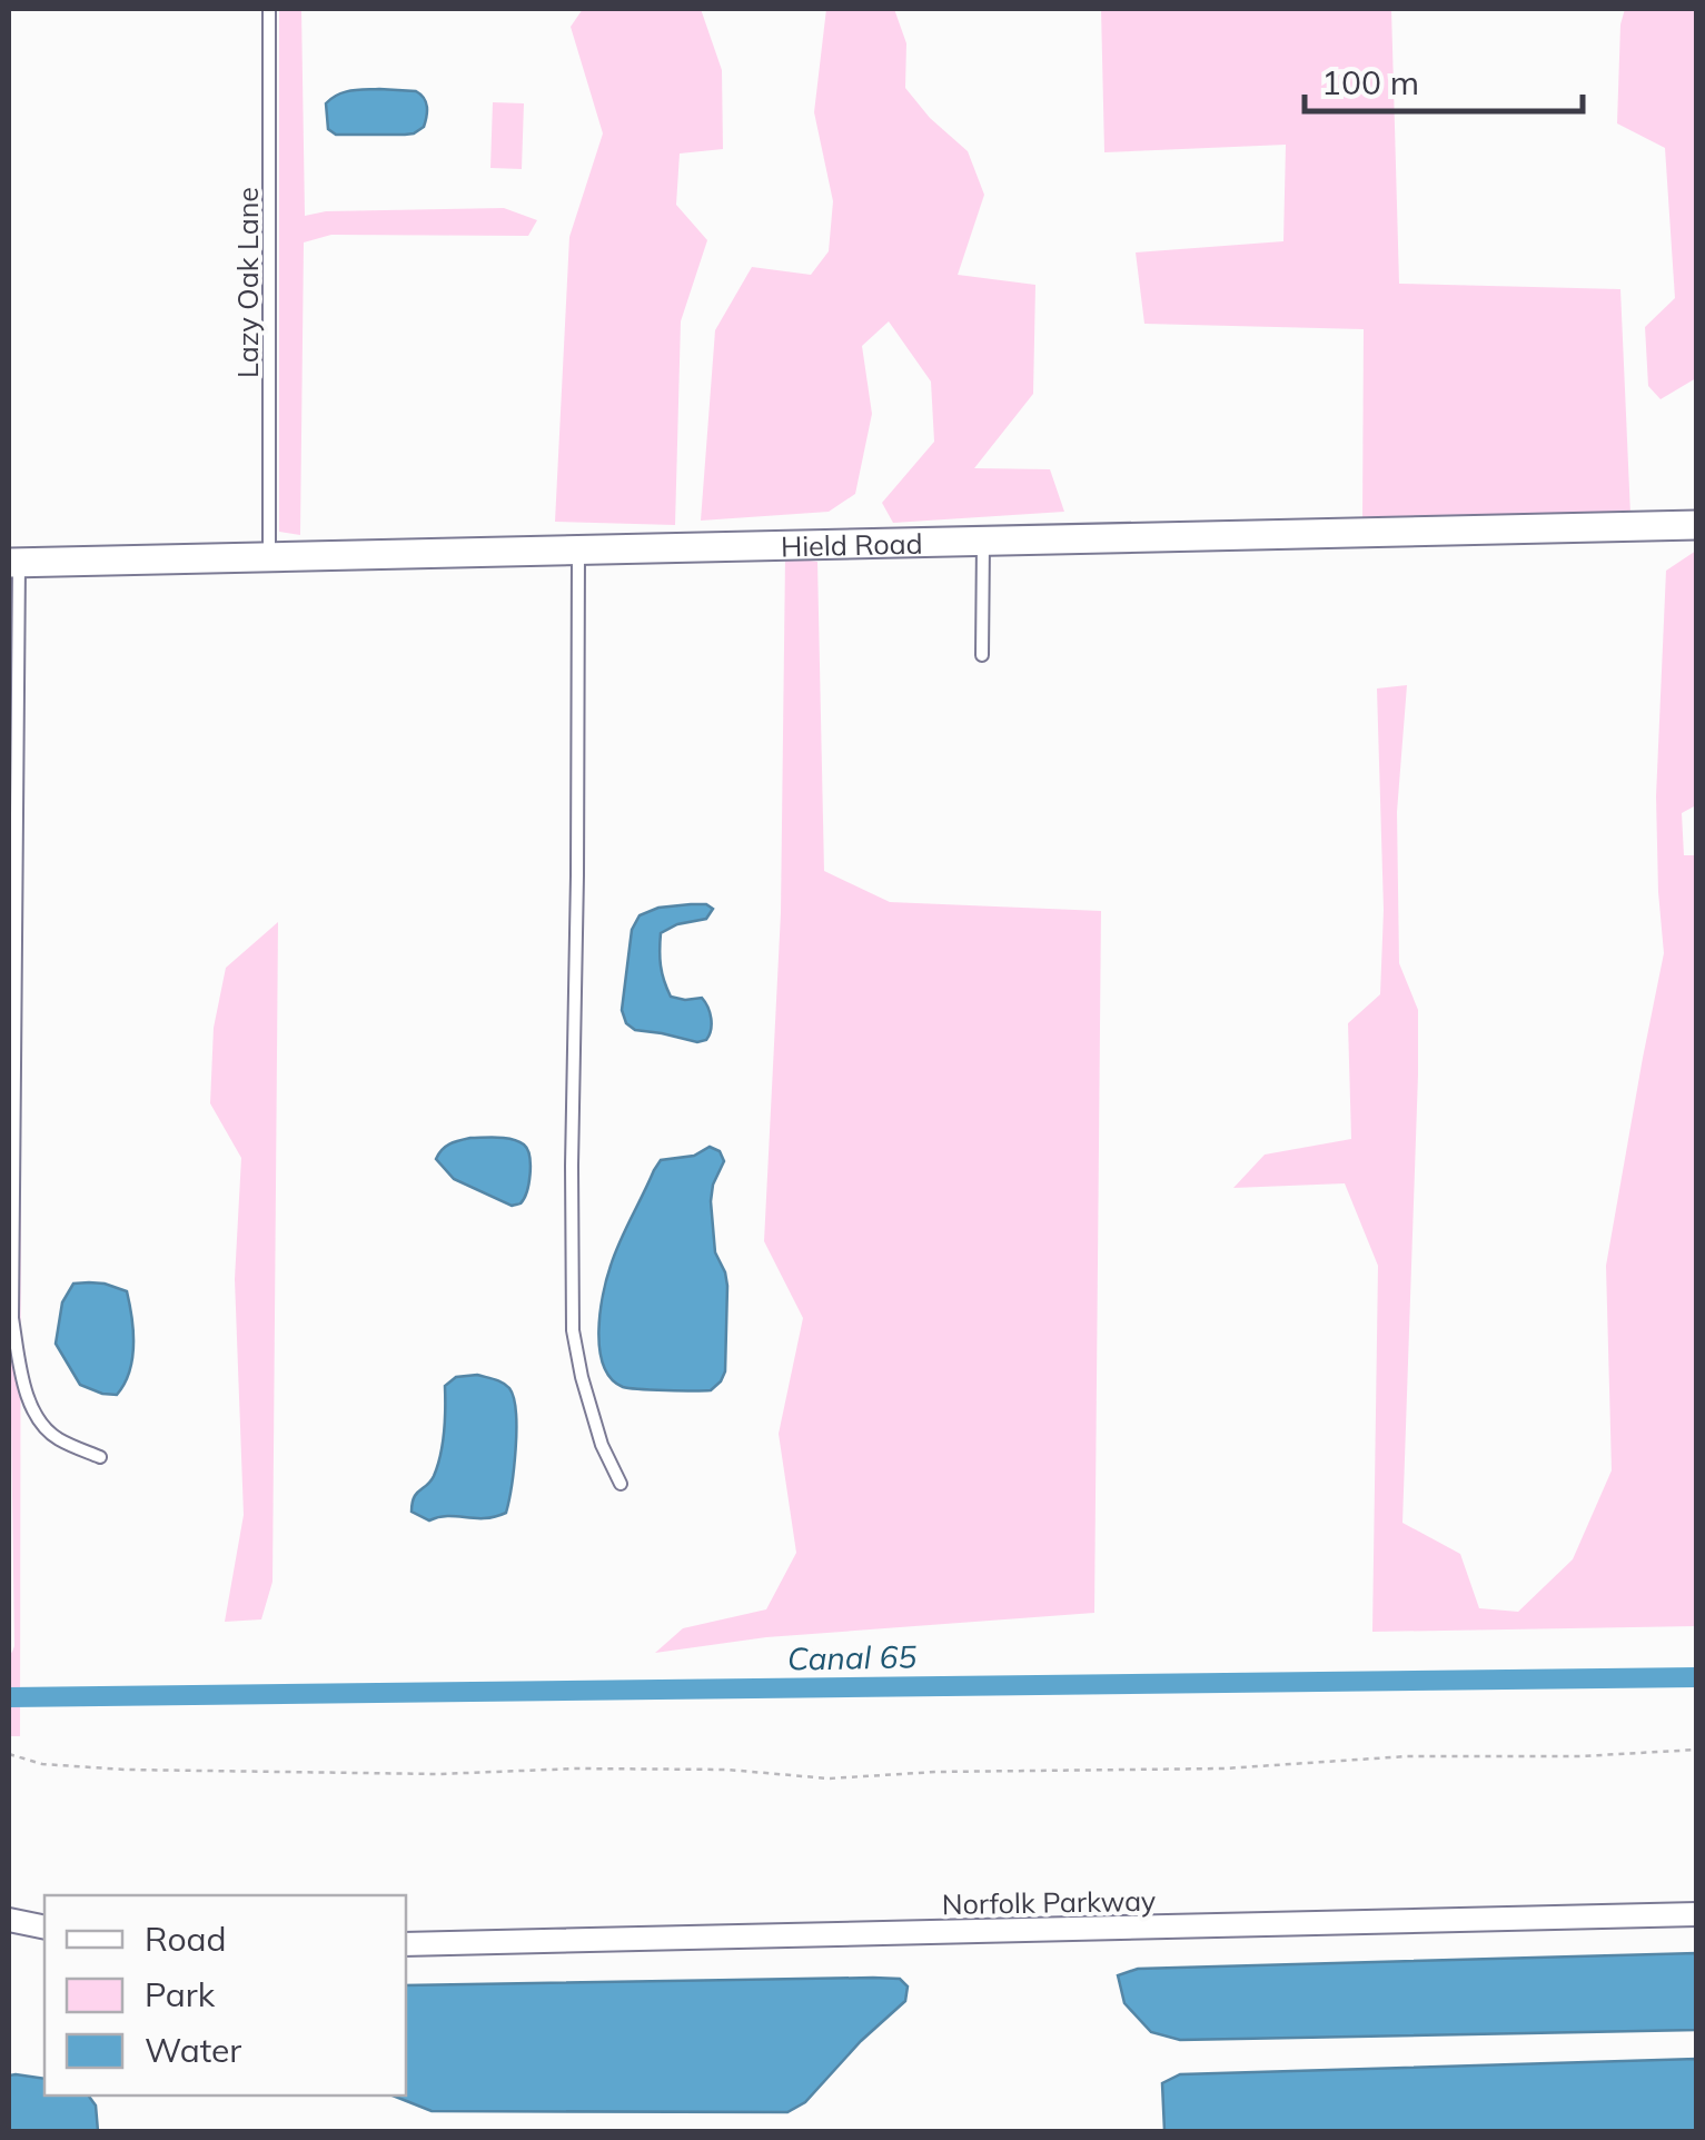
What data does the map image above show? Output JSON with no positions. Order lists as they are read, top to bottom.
{
  "streets": {
    "street": ["Hield Road", "Norfolk Parkway"],
    "lane": ["Lazy Oak Lane"]
  },
  "crossings": [
    ["Lazy Oak Lane", "Hield Road"]
  ],
  "water": ["Canal 65"],
  "legend": ["Road", "Park", "Water"],
  "scale_bar": "100 m"
}
